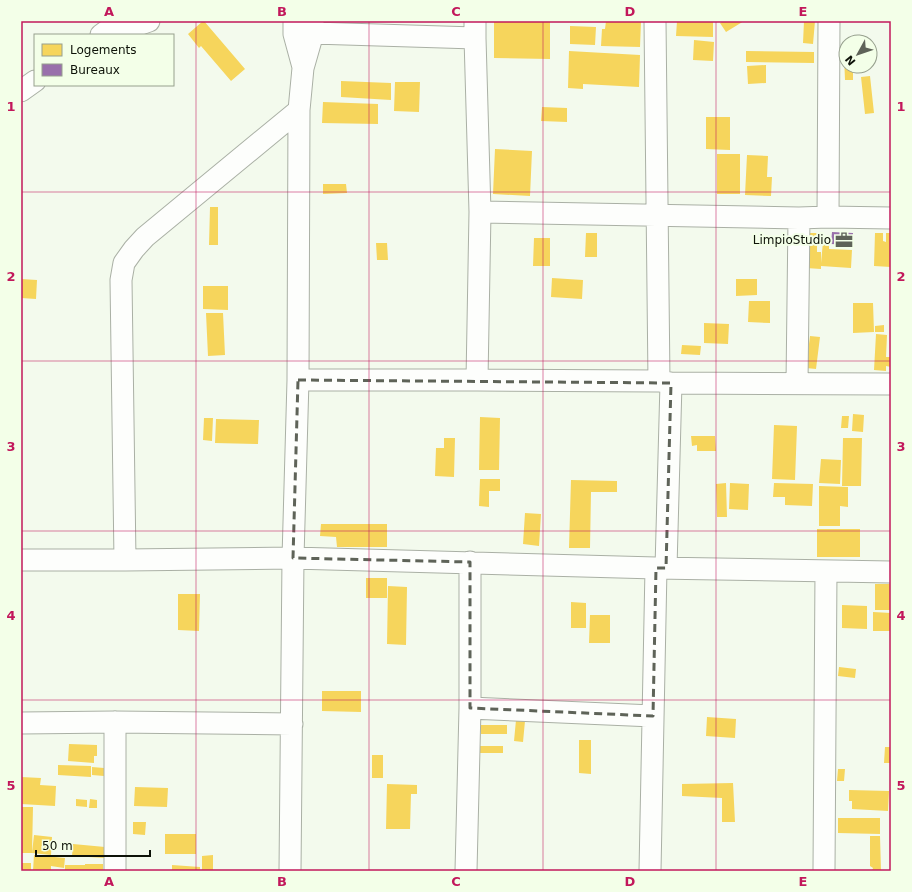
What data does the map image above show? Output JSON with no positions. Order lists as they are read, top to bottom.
{
  "places": {
    "office": ["LimpioStudio"]
  },
  "legend": ["Logements", "Bureaux"],
  "scale_bar": "50 m",
  "north": "bottom left",
  "grid": {
    "columns": [
      "A",
      "B",
      "C",
      "D",
      "E"
    ],
    "rows": [
      "1",
      "2",
      "3",
      "4",
      "5"
    ]
  }
}
